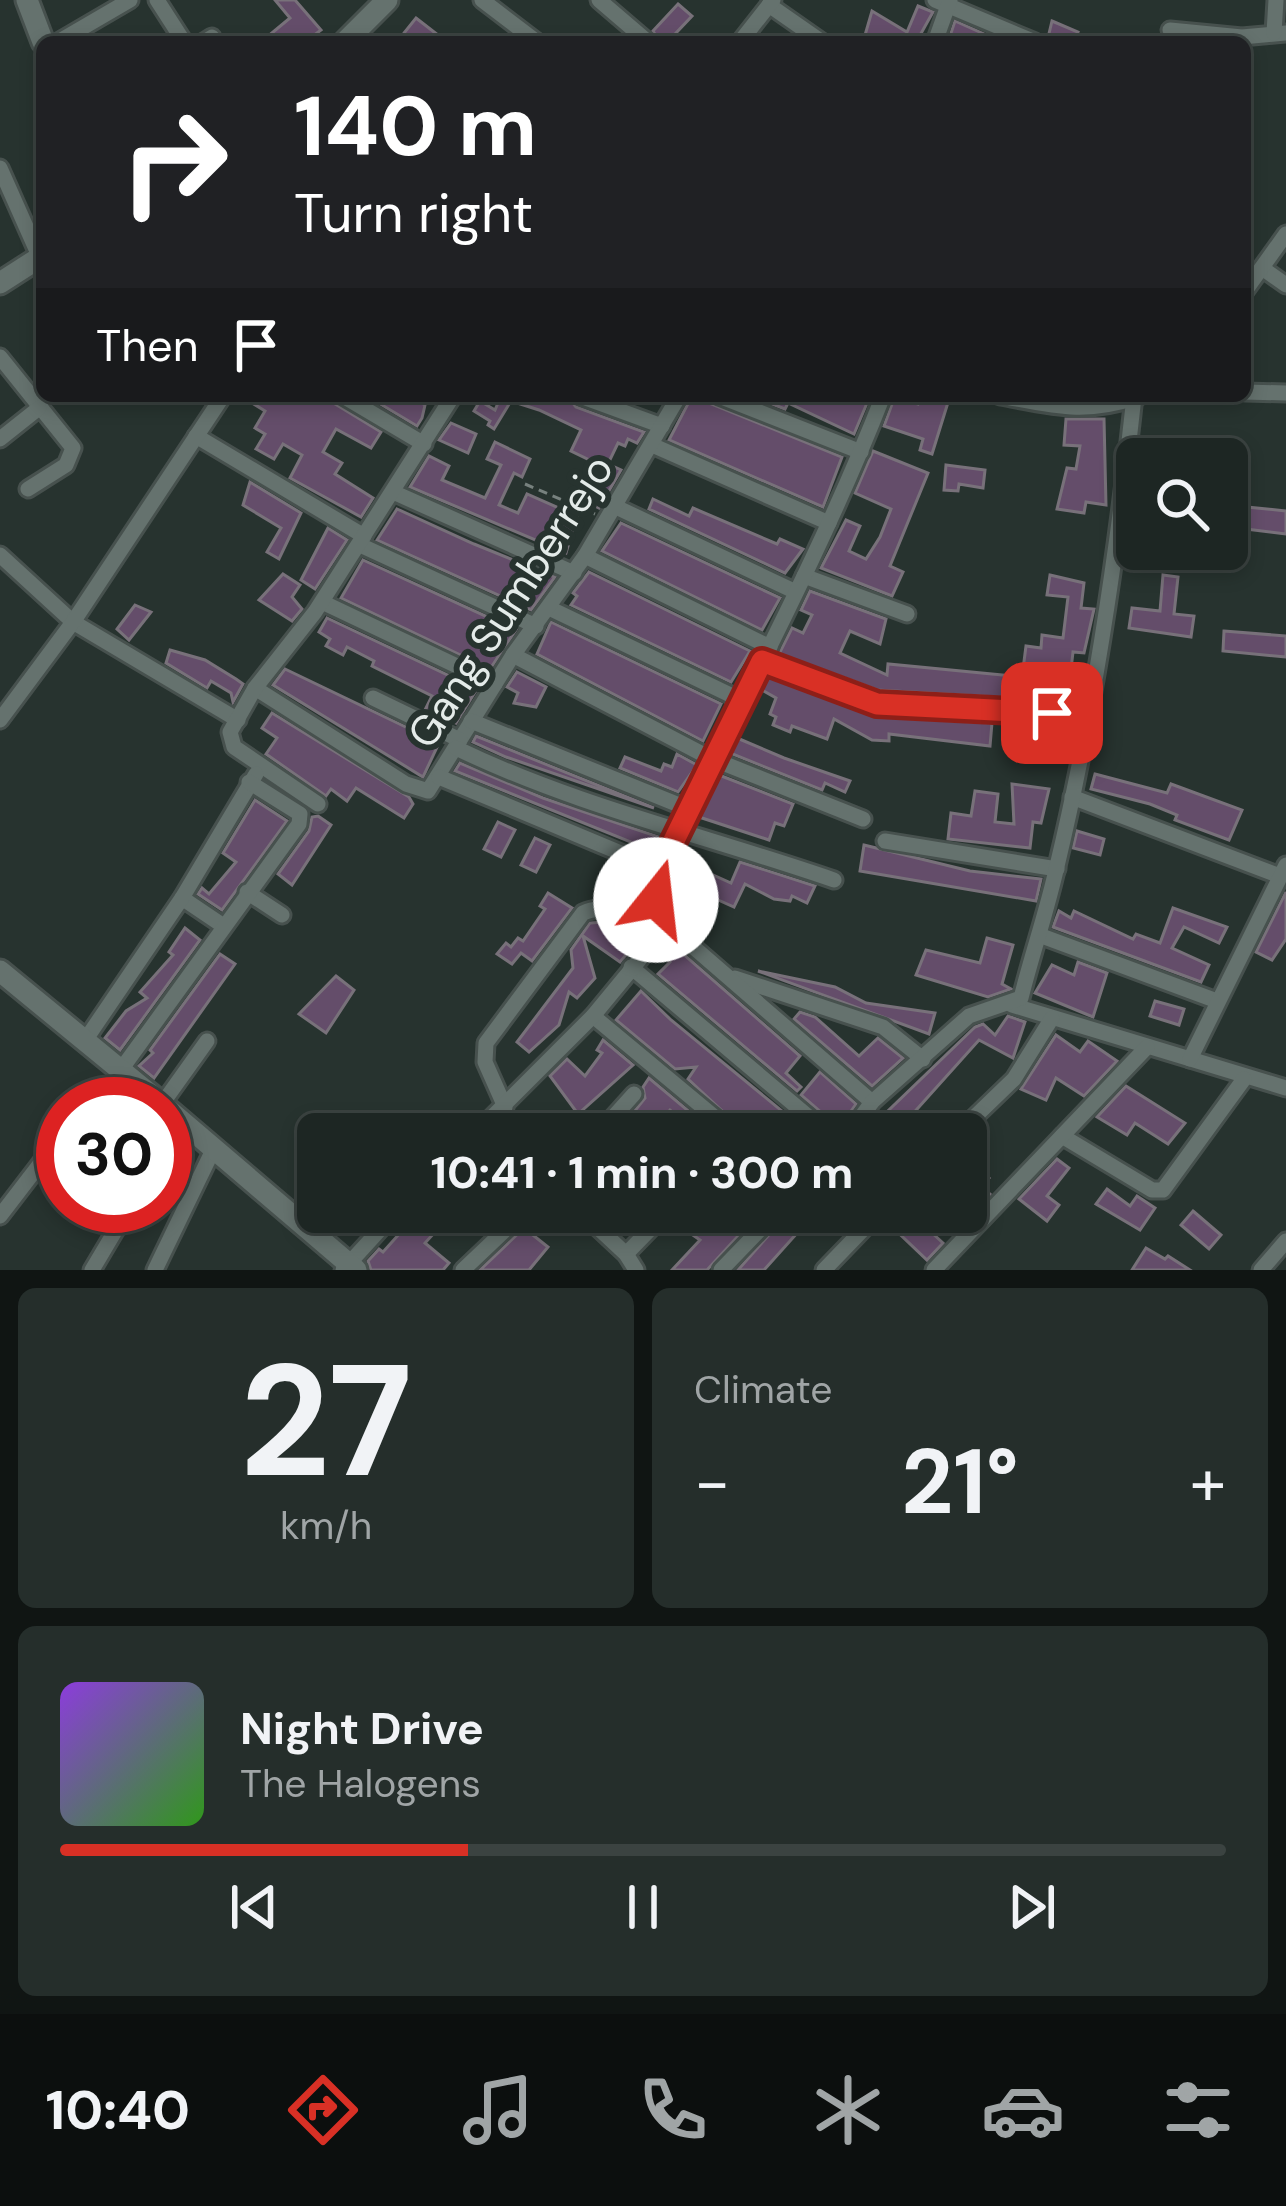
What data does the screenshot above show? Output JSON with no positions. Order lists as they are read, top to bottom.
{
  "streets": {
    "street": ["Gang Sumberrejo"]
  },
  "page": {
    "turn": ["140 m", "Turn right"],
    "then": "Then",
    "limit": "30",
    "trip": "10:41 · 1 min · 300 m",
    "tile": [
      ["27", "km/h"],
      "Climate"
    ],
    "heat": ["−", "21°", "+"],
    "song": ["Night Drive", "The Halogens"],
    "tabs": "10:40"
  }
}
